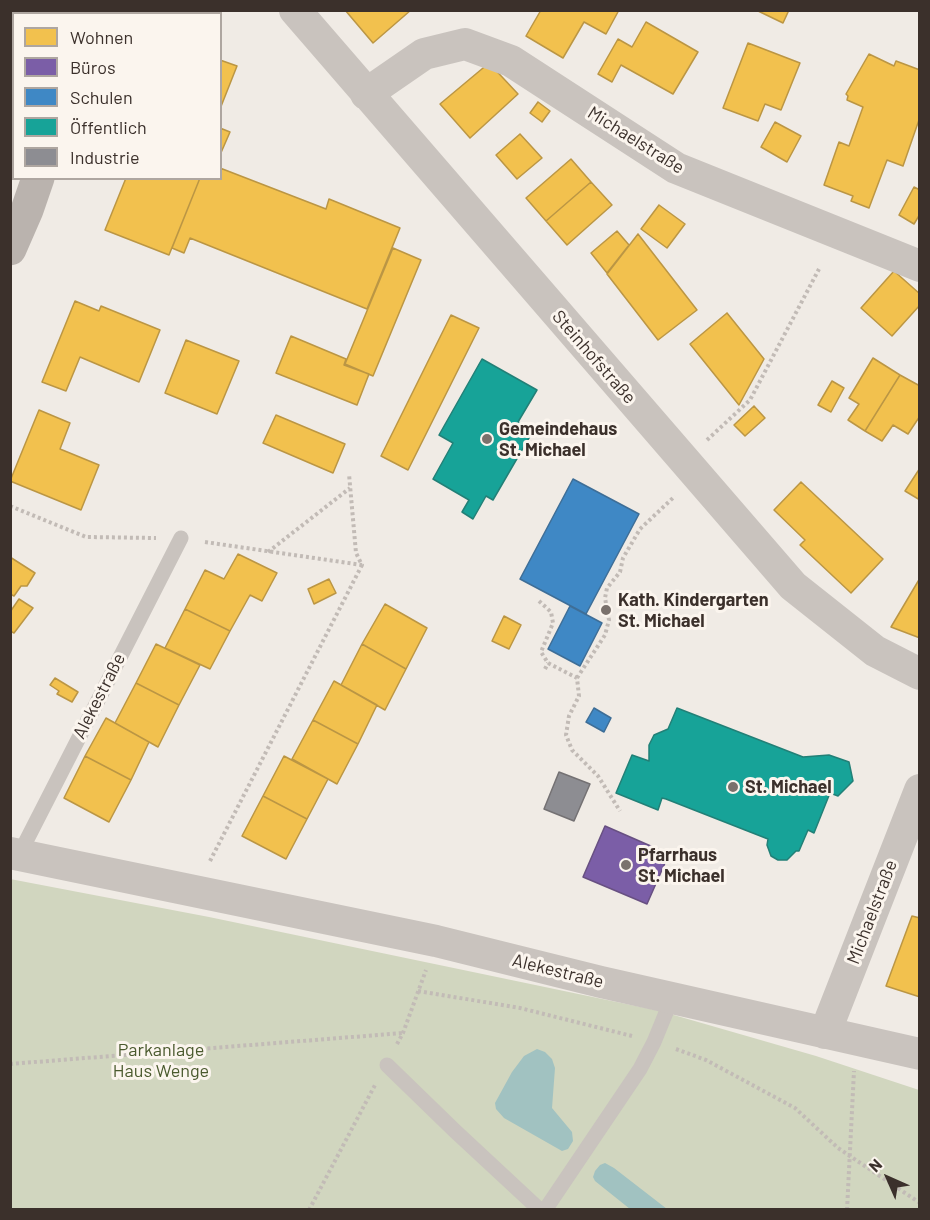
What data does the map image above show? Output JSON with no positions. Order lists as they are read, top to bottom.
{
  "streets": {
    "street": ["Michaelstraße", "Steinhofstraße", "Alekestraße"]
  },
  "crossings": [
    ["Michaelstraße", "Steinhofstraße"],
    ["Michaelstraße", "Alekestraße"]
  ],
  "parks": ["Parkanlage Haus Wenge"],
  "places": [
    "Gemeindehaus St. Michael",
    "Kath. Kindergarten St. Michael",
    "St. Michael",
    "Pfarrhaus St. Michael"
  ],
  "legend": [
    "Wohnen",
    "Büros",
    "Schulen",
    "Öffentlich",
    "Industrie"
  ],
  "north": "top left"
}
